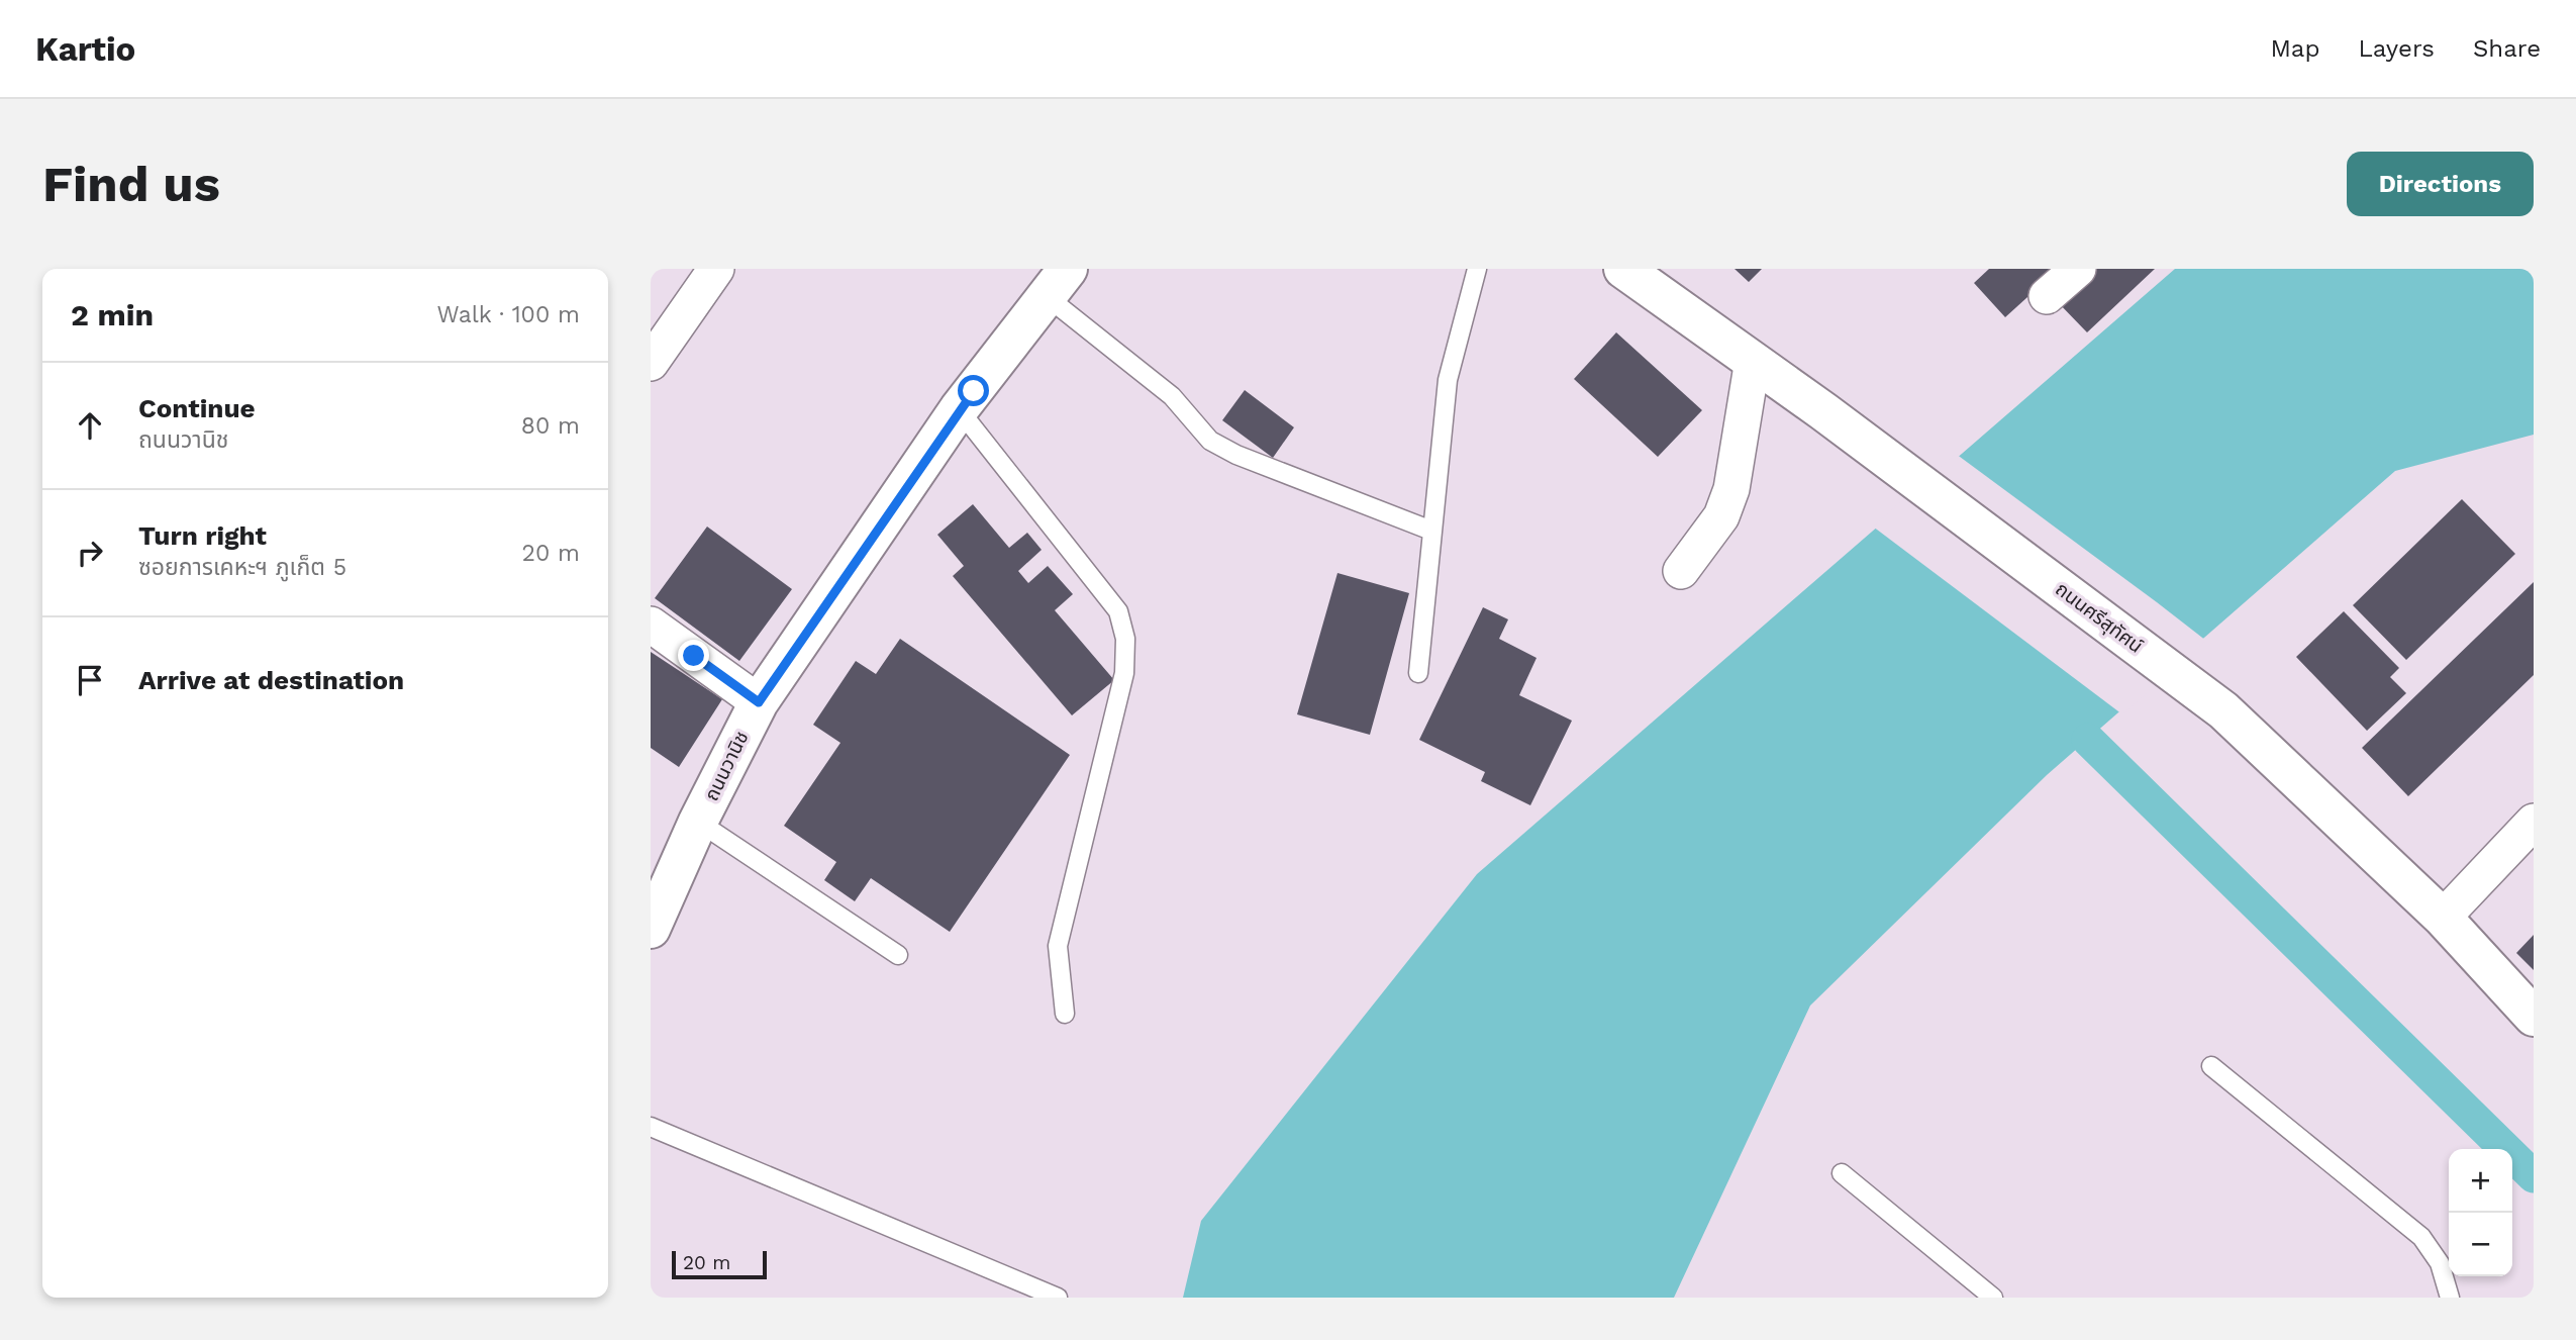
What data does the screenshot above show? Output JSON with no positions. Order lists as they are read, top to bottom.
{
  "streets": {
    "street": ["ถนนศรีสุทัศน์", "ถนนวานิช"]
  },
  "scale_bar": "20 m",
  "page": {
    "header": "Kartio",
    "nav": ["Map", "Layers", "Share"],
    "buttons": "Directions",
    "title": "Find us",
    "heading": ["2 min", "Walk · 100 m"],
    "list": [
      ["Continue", "ถนนวานิช", "80 m"],
      ["Turn right", "ซอยการเคหะฯ ภูเก็ต 5", "20 m"],
      "Arrive at destination"
    ],
    "map_buttons": ["+", "−"],
    "scale": "20 m"
  }
}
